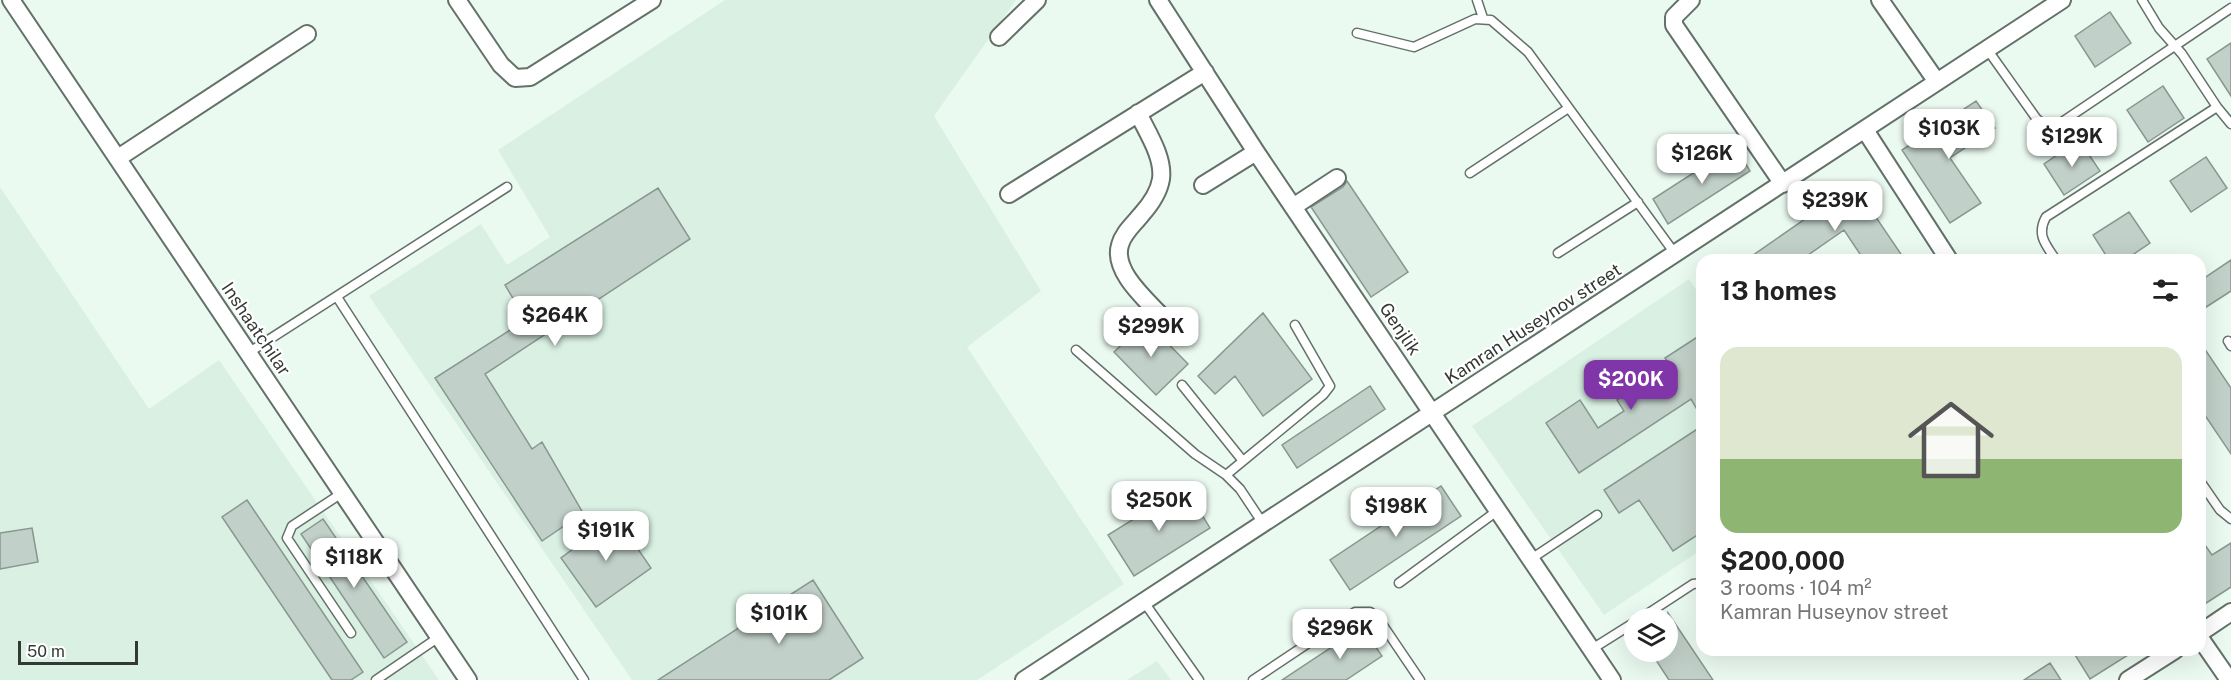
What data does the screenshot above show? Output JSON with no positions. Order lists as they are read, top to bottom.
{
  "streets": {
    "street": ["Kamran Huseynov street", "Inshaatchilar", "Genjlik"]
  },
  "crossings": [
    ["Kamran Huseynov street", "Genjlik"]
  ],
  "scale_bar": "50 m",
  "page": {
    "price": [
      "$103K",
      "$129K",
      "$126K",
      "$239K",
      "$264K",
      "$299K",
      "$200K",
      "$250K",
      "$198K",
      "$191K",
      "$118K",
      "$101K",
      "$296K"
    ],
    "heading": "13 homes",
    "list": [
      {
        "name": "$200,000",
        "note": "3 rooms · 104 m² · Kamran Huseynov street"
      }
    ],
    "scale": "50 m"
  }
}
